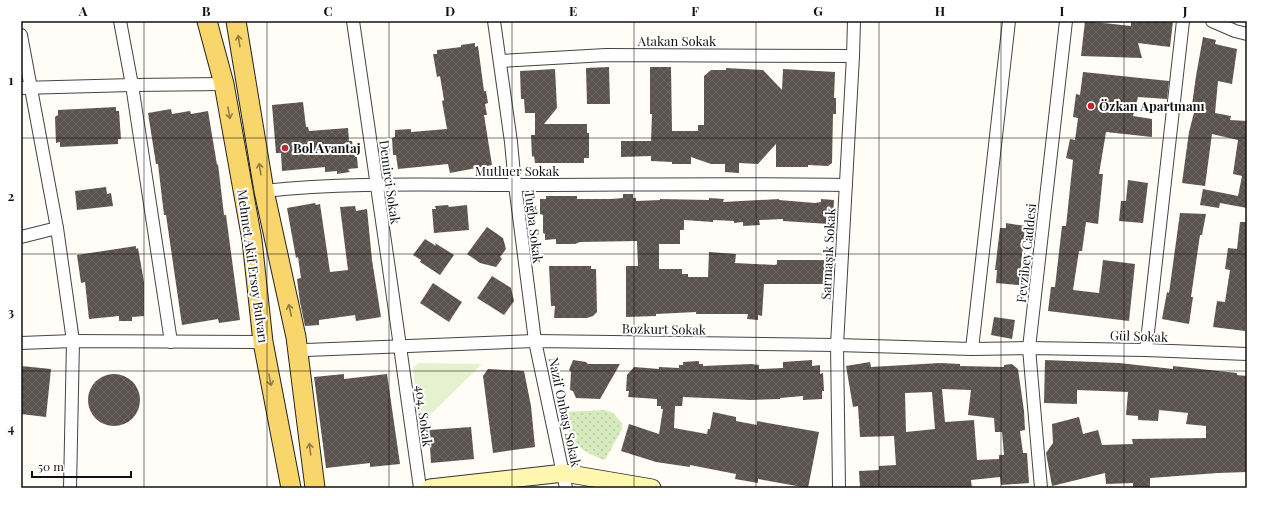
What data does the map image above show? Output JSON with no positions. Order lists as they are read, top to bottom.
{
  "streets": {
    "main road": ["Mehmet Akif Ersoy Bulvarı"],
    "street": [
      "Atakan Sokak",
      "Mutluer Sokak",
      "Demirci Sokak",
      "Tuğba Sokak",
      "Fevzibey Caddesi",
      "Sarmaşık Sokak",
      "Bozkurt Sokak",
      "Gül Sokak",
      "Nazif Onbaşı Sokak",
      "404. Sokak"
    ]
  },
  "crossings": [
    ["Atakan Sokak", "Tuğba Sokak"],
    ["Atakan Sokak", "Sarmaşık Sokak"],
    ["Mutluer Sokak", "Demirci Sokak"],
    ["Mutluer Sokak", "Tuğba Sokak"],
    ["Mutluer Sokak", "Sarmaşık Sokak"],
    ["Mutluer Sokak", "Mehmet Akif Ersoy Bulvarı"],
    ["Demirci Sokak", "Bozkurt Sokak"],
    ["Demirci Sokak", "404. Sokak"],
    ["Tuğba Sokak", "Bozkurt Sokak"],
    ["Tuğba Sokak", "Nazif Onbaşı Sokak"],
    ["Fevzibey Caddesi", "Bozkurt Sokak"],
    ["Fevzibey Caddesi", "Gül Sokak"],
    ["Sarmaşık Sokak", "Bozkurt Sokak"],
    ["Mehmet Akif Ersoy Bulvarı", "Bozkurt Sokak"],
    ["Bozkurt Sokak", "Gül Sokak"],
    ["Bozkurt Sokak", "Nazif Onbaşı Sokak"],
    ["Bozkurt Sokak", "404. Sokak"]
  ],
  "places": ["Özkan Apartmanı", "Bol Avantaj"],
  "scale_bar": "50 m",
  "grid": {
    "columns": [
      "A",
      "B",
      "C",
      "D",
      "E",
      "F",
      "G",
      "H",
      "I",
      "J"
    ],
    "rows": [
      "1",
      "2",
      "3",
      "4"
    ]
  }
}
